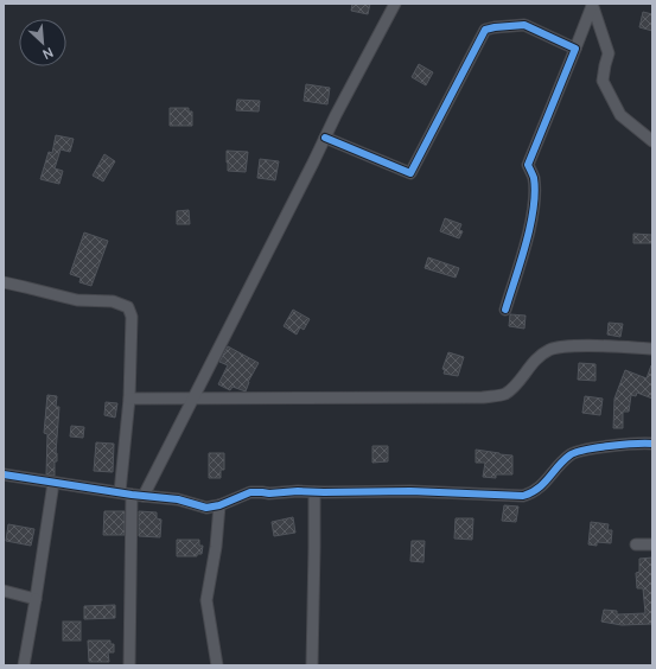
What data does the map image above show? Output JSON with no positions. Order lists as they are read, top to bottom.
{
  "north": "bottom right"
}
